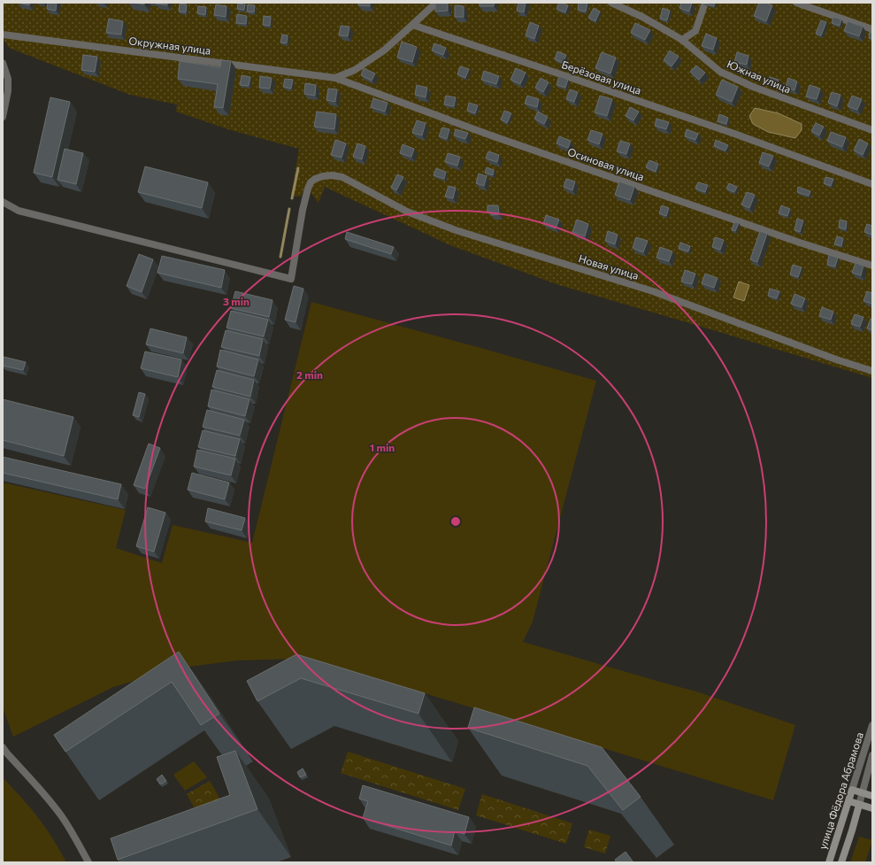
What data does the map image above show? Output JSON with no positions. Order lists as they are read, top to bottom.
{
  "streets": {
    "street": [
      "Окружная улица",
      "Южная улица",
      "Берёзовая улица",
      "Осиновая улица",
      "Новая улица",
      "улица Фёдора Абрамова"
    ]
  },
  "crossings": [
    ["Окружная улица", "Осиновая улица"]
  ],
  "rings": ["3 min", "2 min", "1 min"]
}
